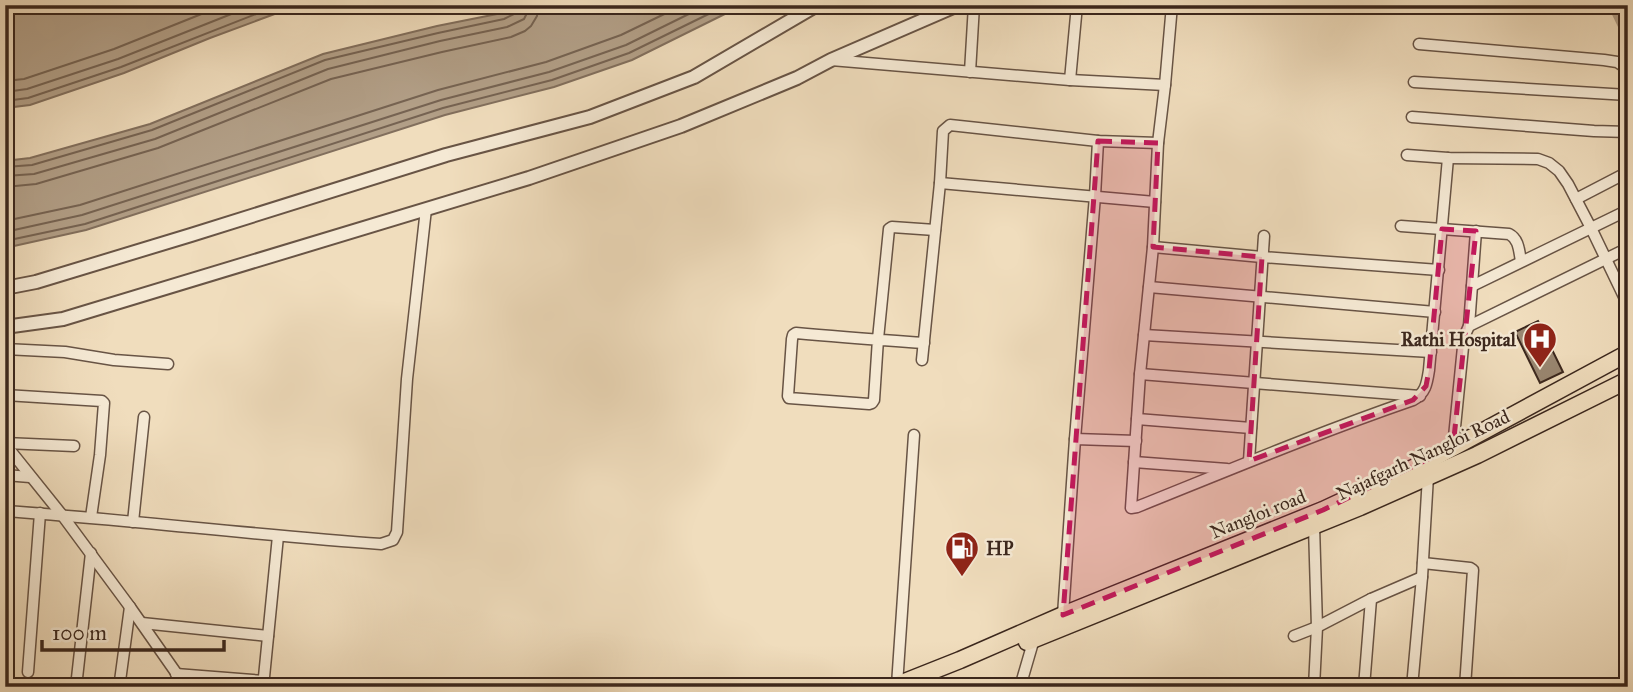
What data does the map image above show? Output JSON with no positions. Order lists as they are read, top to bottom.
{
  "streets": {
    "main road": ["Najafgarh Nangloi Road", "Nangloi road"]
  },
  "crossings": [
    ["Najafgarh Nangloi Road", "Nangloi road"]
  ],
  "places": {
    "hospital": ["Rathi Hospital"],
    "fuel station": ["HP"]
  },
  "scale_bar": "100 m"
}
